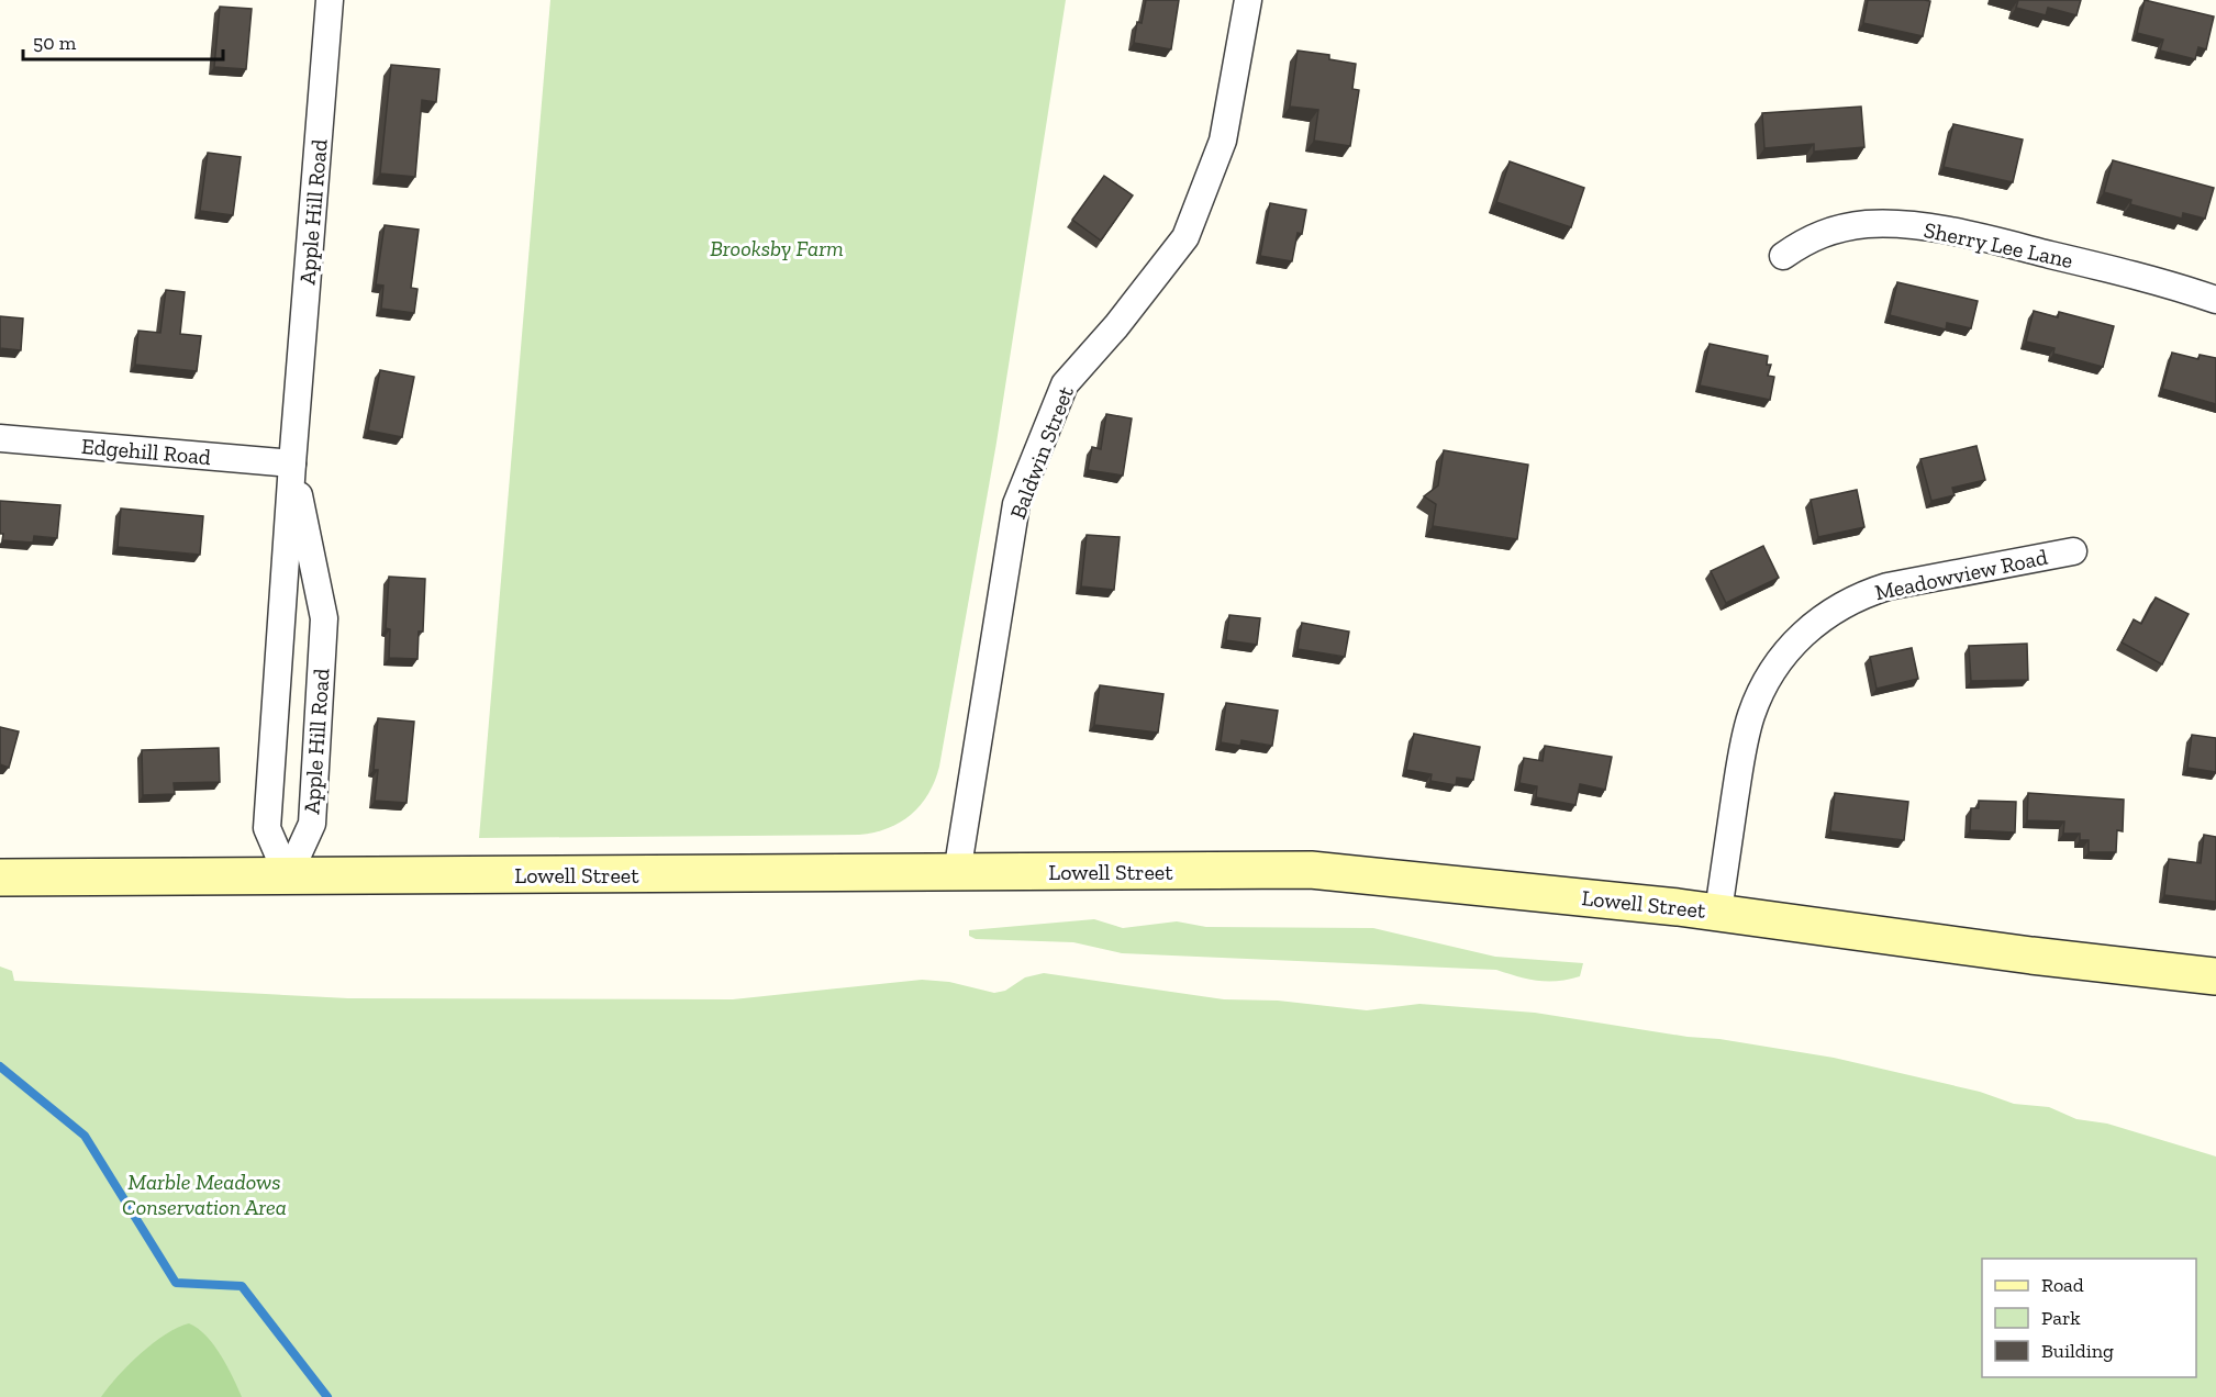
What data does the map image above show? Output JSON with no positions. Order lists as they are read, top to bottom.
{
  "streets": {
    "main road": ["Lowell Street"],
    "street": [
      "Apple Hill Road",
      "Sherry Lee Lane",
      "Edgehill Road",
      "Baldwin Street",
      "Meadowview Road"
    ]
  },
  "crossings": [
    ["Apple Hill Road", "Edgehill Road"],
    ["Apple Hill Road", "Lowell Street"],
    ["Baldwin Street", "Lowell Street"],
    ["Meadowview Road", "Lowell Street"]
  ],
  "parks": ["Brooksby Farm", "Marble Meadows Conservation Area"],
  "legend": ["Road", "Park", "Building"],
  "scale_bar": "50 m"
}
